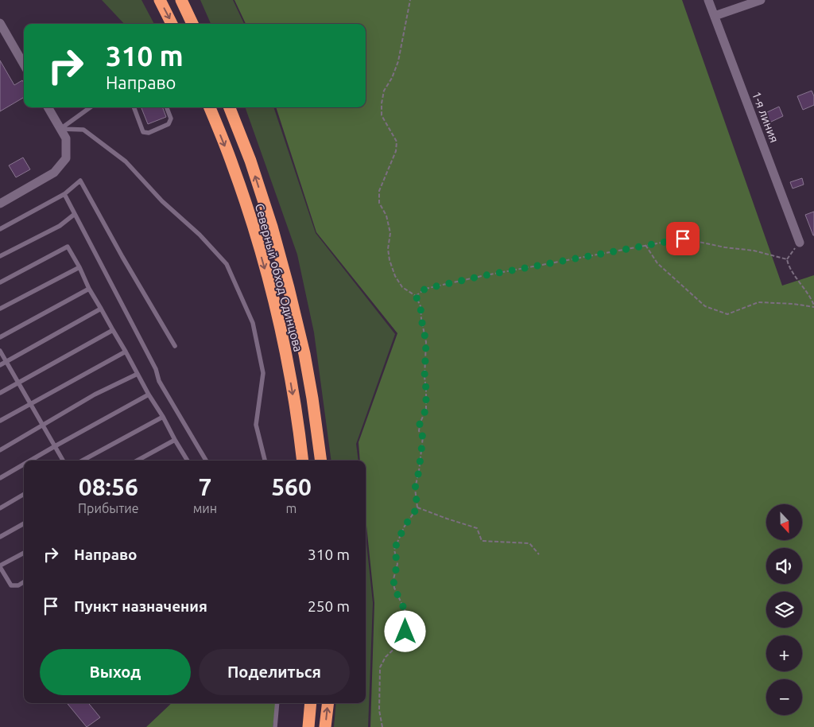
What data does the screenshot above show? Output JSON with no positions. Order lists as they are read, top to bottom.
{
  "streets": {
    "highway": ["Северный обход Одинцова"],
    "street": ["1-я линия"]
  },
  "north": "bottom",
  "page": {
    "turn": ["310 m", "Направо"],
    "eta": [
      "08:56",
      "Прибытие",
      "7",
      "мин",
      "560",
      "m"
    ],
    "map_buttons": ["+", "−"],
    "list": [
      {
        "name": "Направо",
        "value": "310 m"
      },
      {
        "name": "Пункт назначения",
        "value": "250 m"
      }
    ],
    "buttons": ["Выход", "Поделиться"]
  }
}
